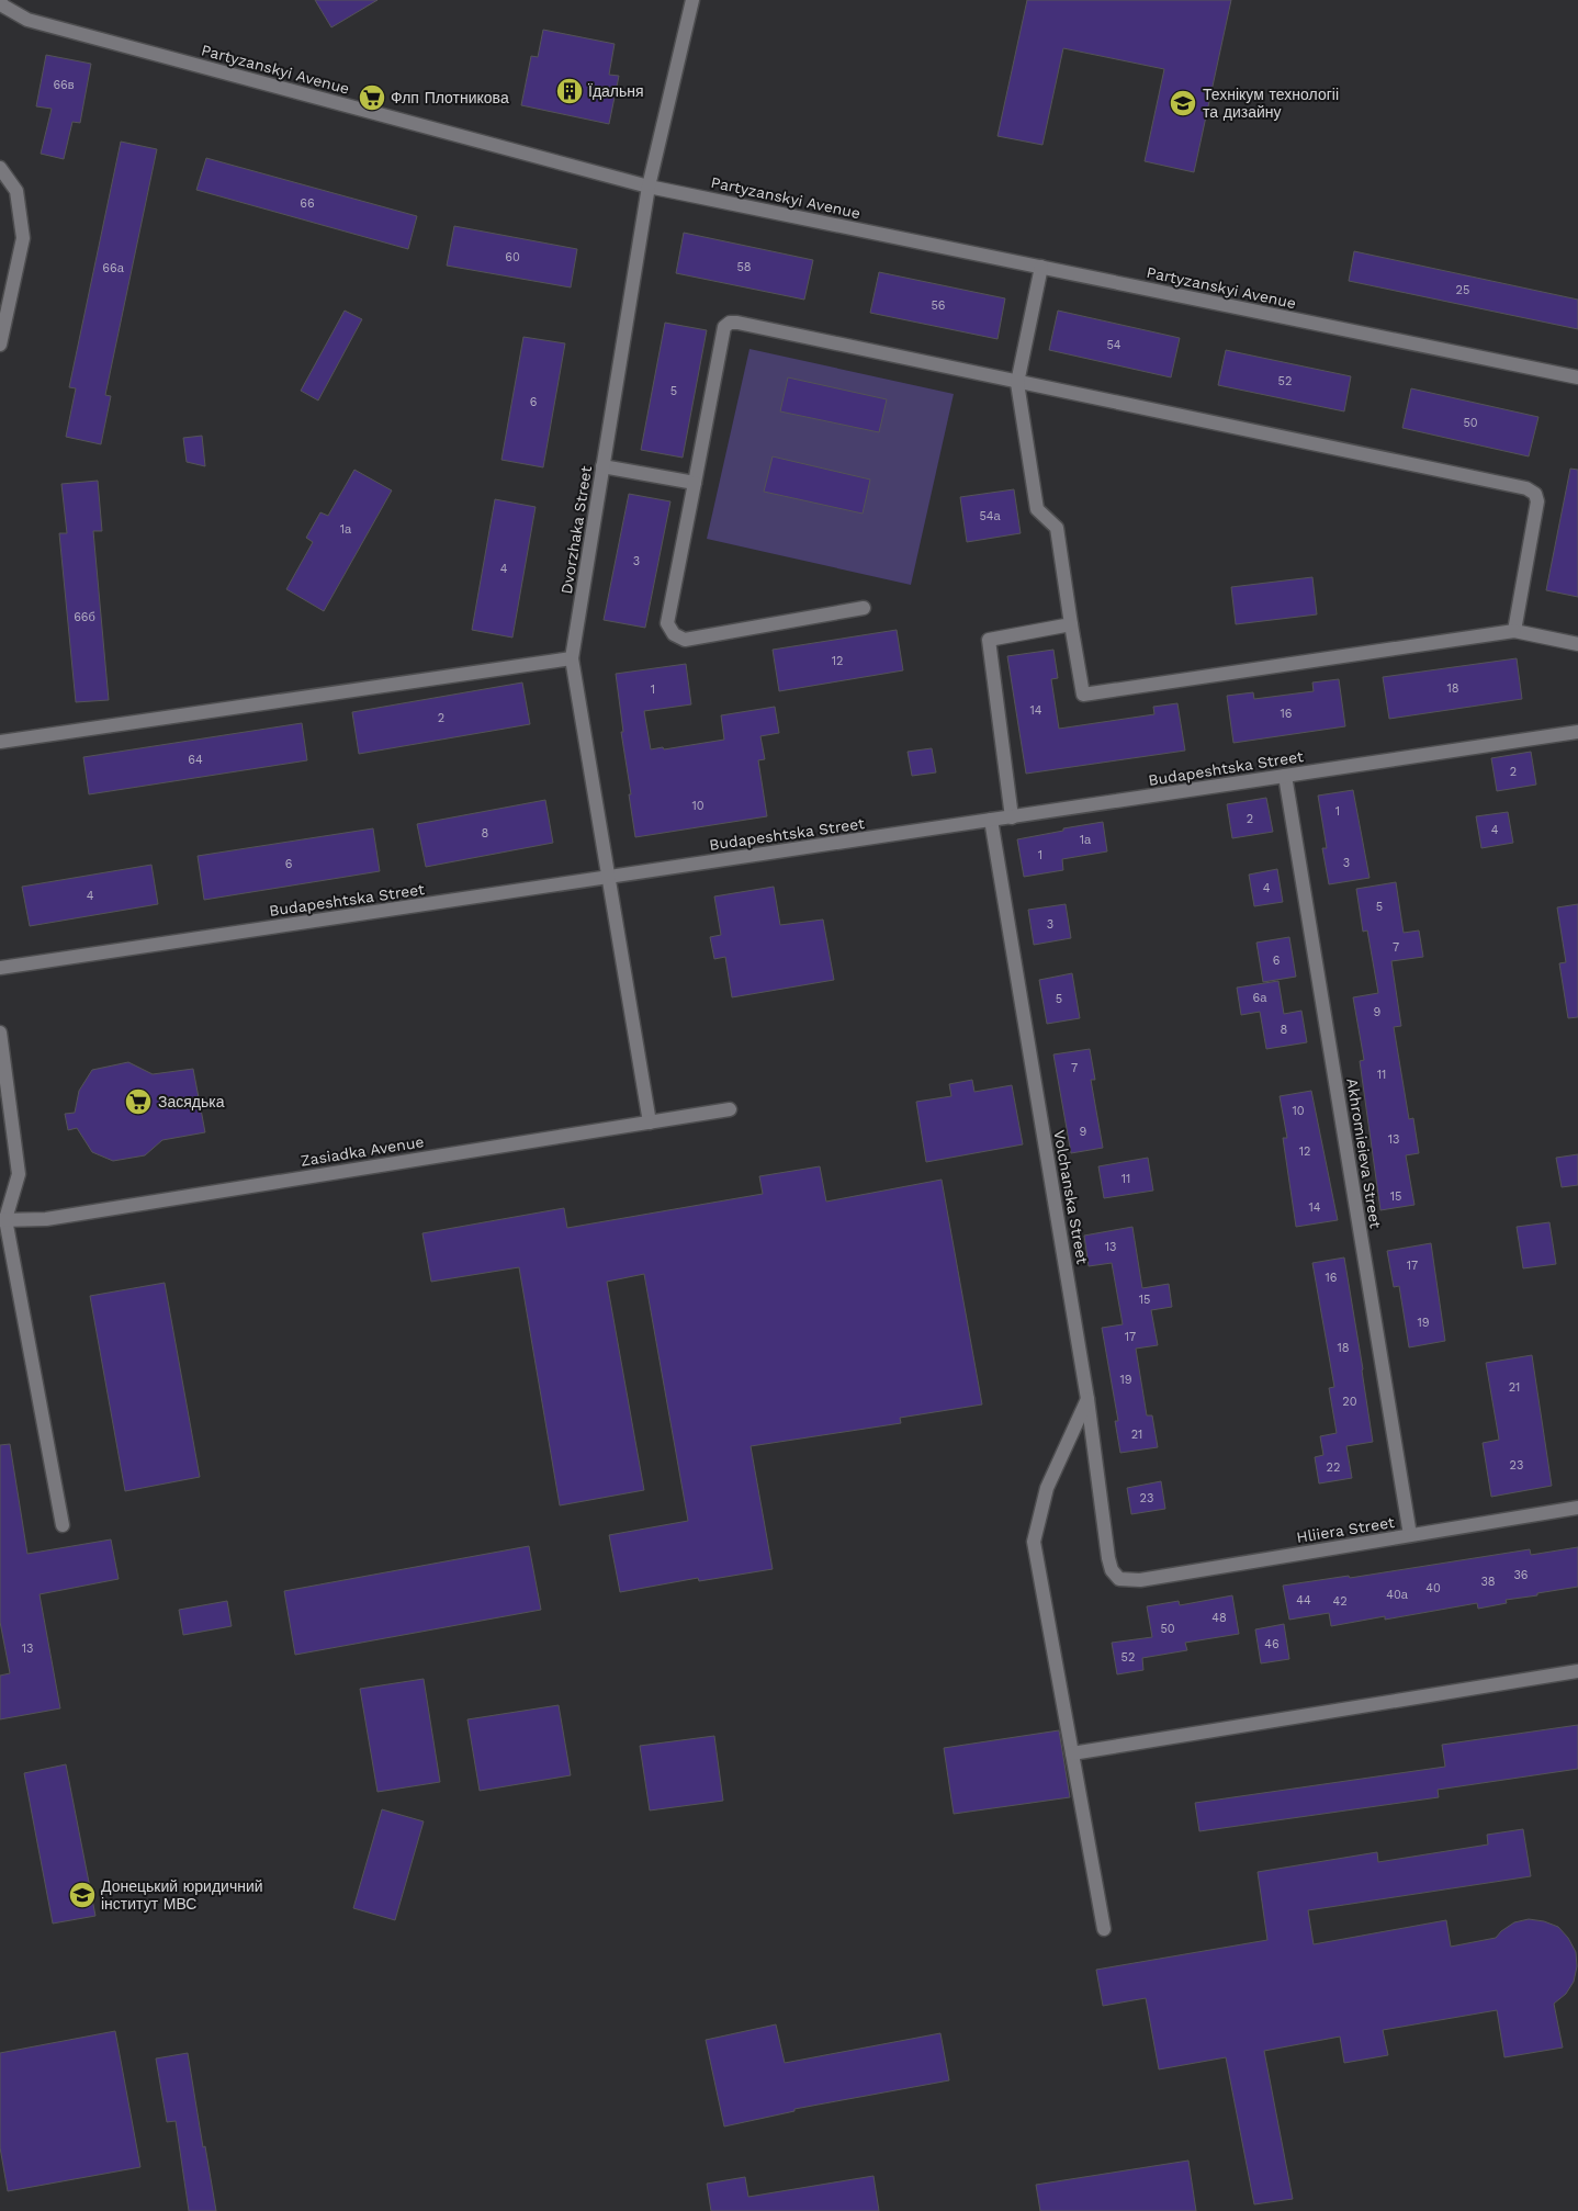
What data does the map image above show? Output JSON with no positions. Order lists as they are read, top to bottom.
{
  "streets": {
    "street": [
      "Partyzanskyi Avenue",
      "Dvorzhaka Street",
      "Budapeshtska Street",
      "Zasiadka Avenue",
      "Akhromieieva Street",
      "Volchanska Street",
      "Hliiera Street"
    ]
  },
  "crossings": [
    ["Partyzanskyi Avenue", "Dvorzhaka Street"],
    ["Dvorzhaka Street", "Budapeshtska Street"],
    ["Dvorzhaka Street", "Zasiadka Avenue"],
    ["Budapeshtska Street", "Akhromieieva Street"],
    ["Budapeshtska Street", "Volchanska Street"],
    ["Akhromieieva Street", "Hliiera Street"],
    ["Volchanska Street", "Hliiera Street"]
  ],
  "places": {
    "building": ["Їдальня"],
    "supermarket": ["Флп Плотникова", "Засядька"],
    "school or university": ["Технікум технологіі та дизайну", "Донецький юридичний інститут МВС"]
  },
  "house_numbers": [
    "66в",
    "66",
    "60",
    "58",
    "66а",
    "25",
    "56",
    "54",
    "52",
    "5",
    "6",
    "50",
    "54а",
    "1а",
    "3",
    "4",
    "66б",
    "12",
    "18",
    "1",
    "14",
    "16",
    "2",
    "64",
    "2",
    "10",
    "1",
    "2",
    "4",
    "8",
    "1а",
    "1",
    "3",
    "6",
    "4",
    "4",
    "5",
    "3",
    "7",
    "6",
    "6а",
    "5",
    "9",
    "8",
    "7",
    "11",
    "10",
    "9",
    "13",
    "12",
    "11",
    "15",
    "14",
    "13",
    "17",
    "16",
    "15",
    "19",
    "17",
    "18",
    "19",
    "21",
    "20",
    "21",
    "23",
    "22",
    "23",
    "36",
    "38",
    "40",
    "40а",
    "44",
    "42",
    "48",
    "50",
    "46",
    "13",
    "52"
  ]
}
